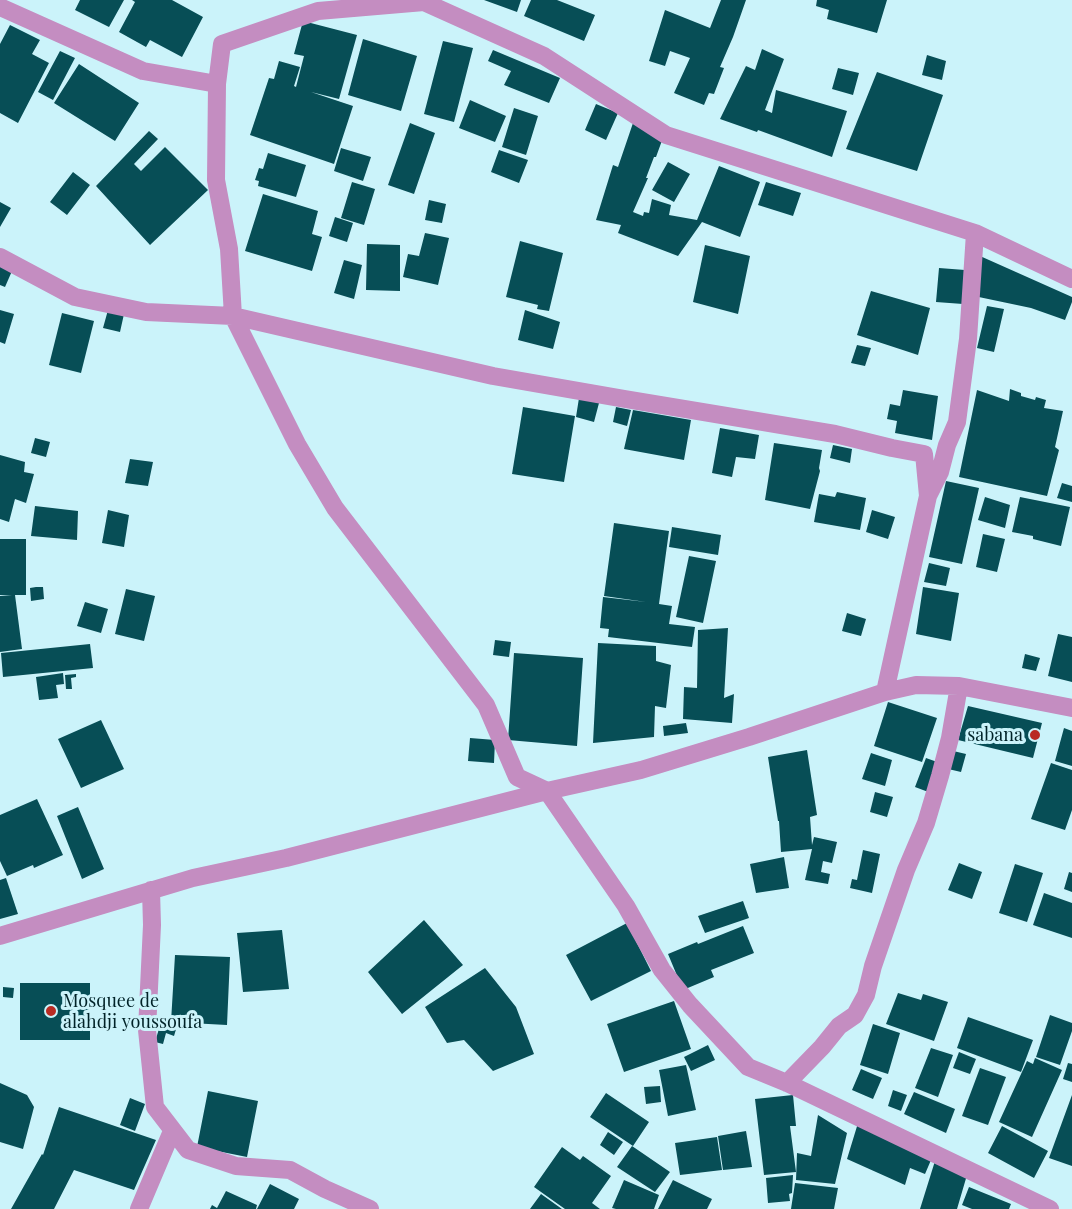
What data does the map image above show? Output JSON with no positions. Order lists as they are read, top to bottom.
{
  "places": ["sabana", "Mosquee de alahdji youssoufa"]
}
